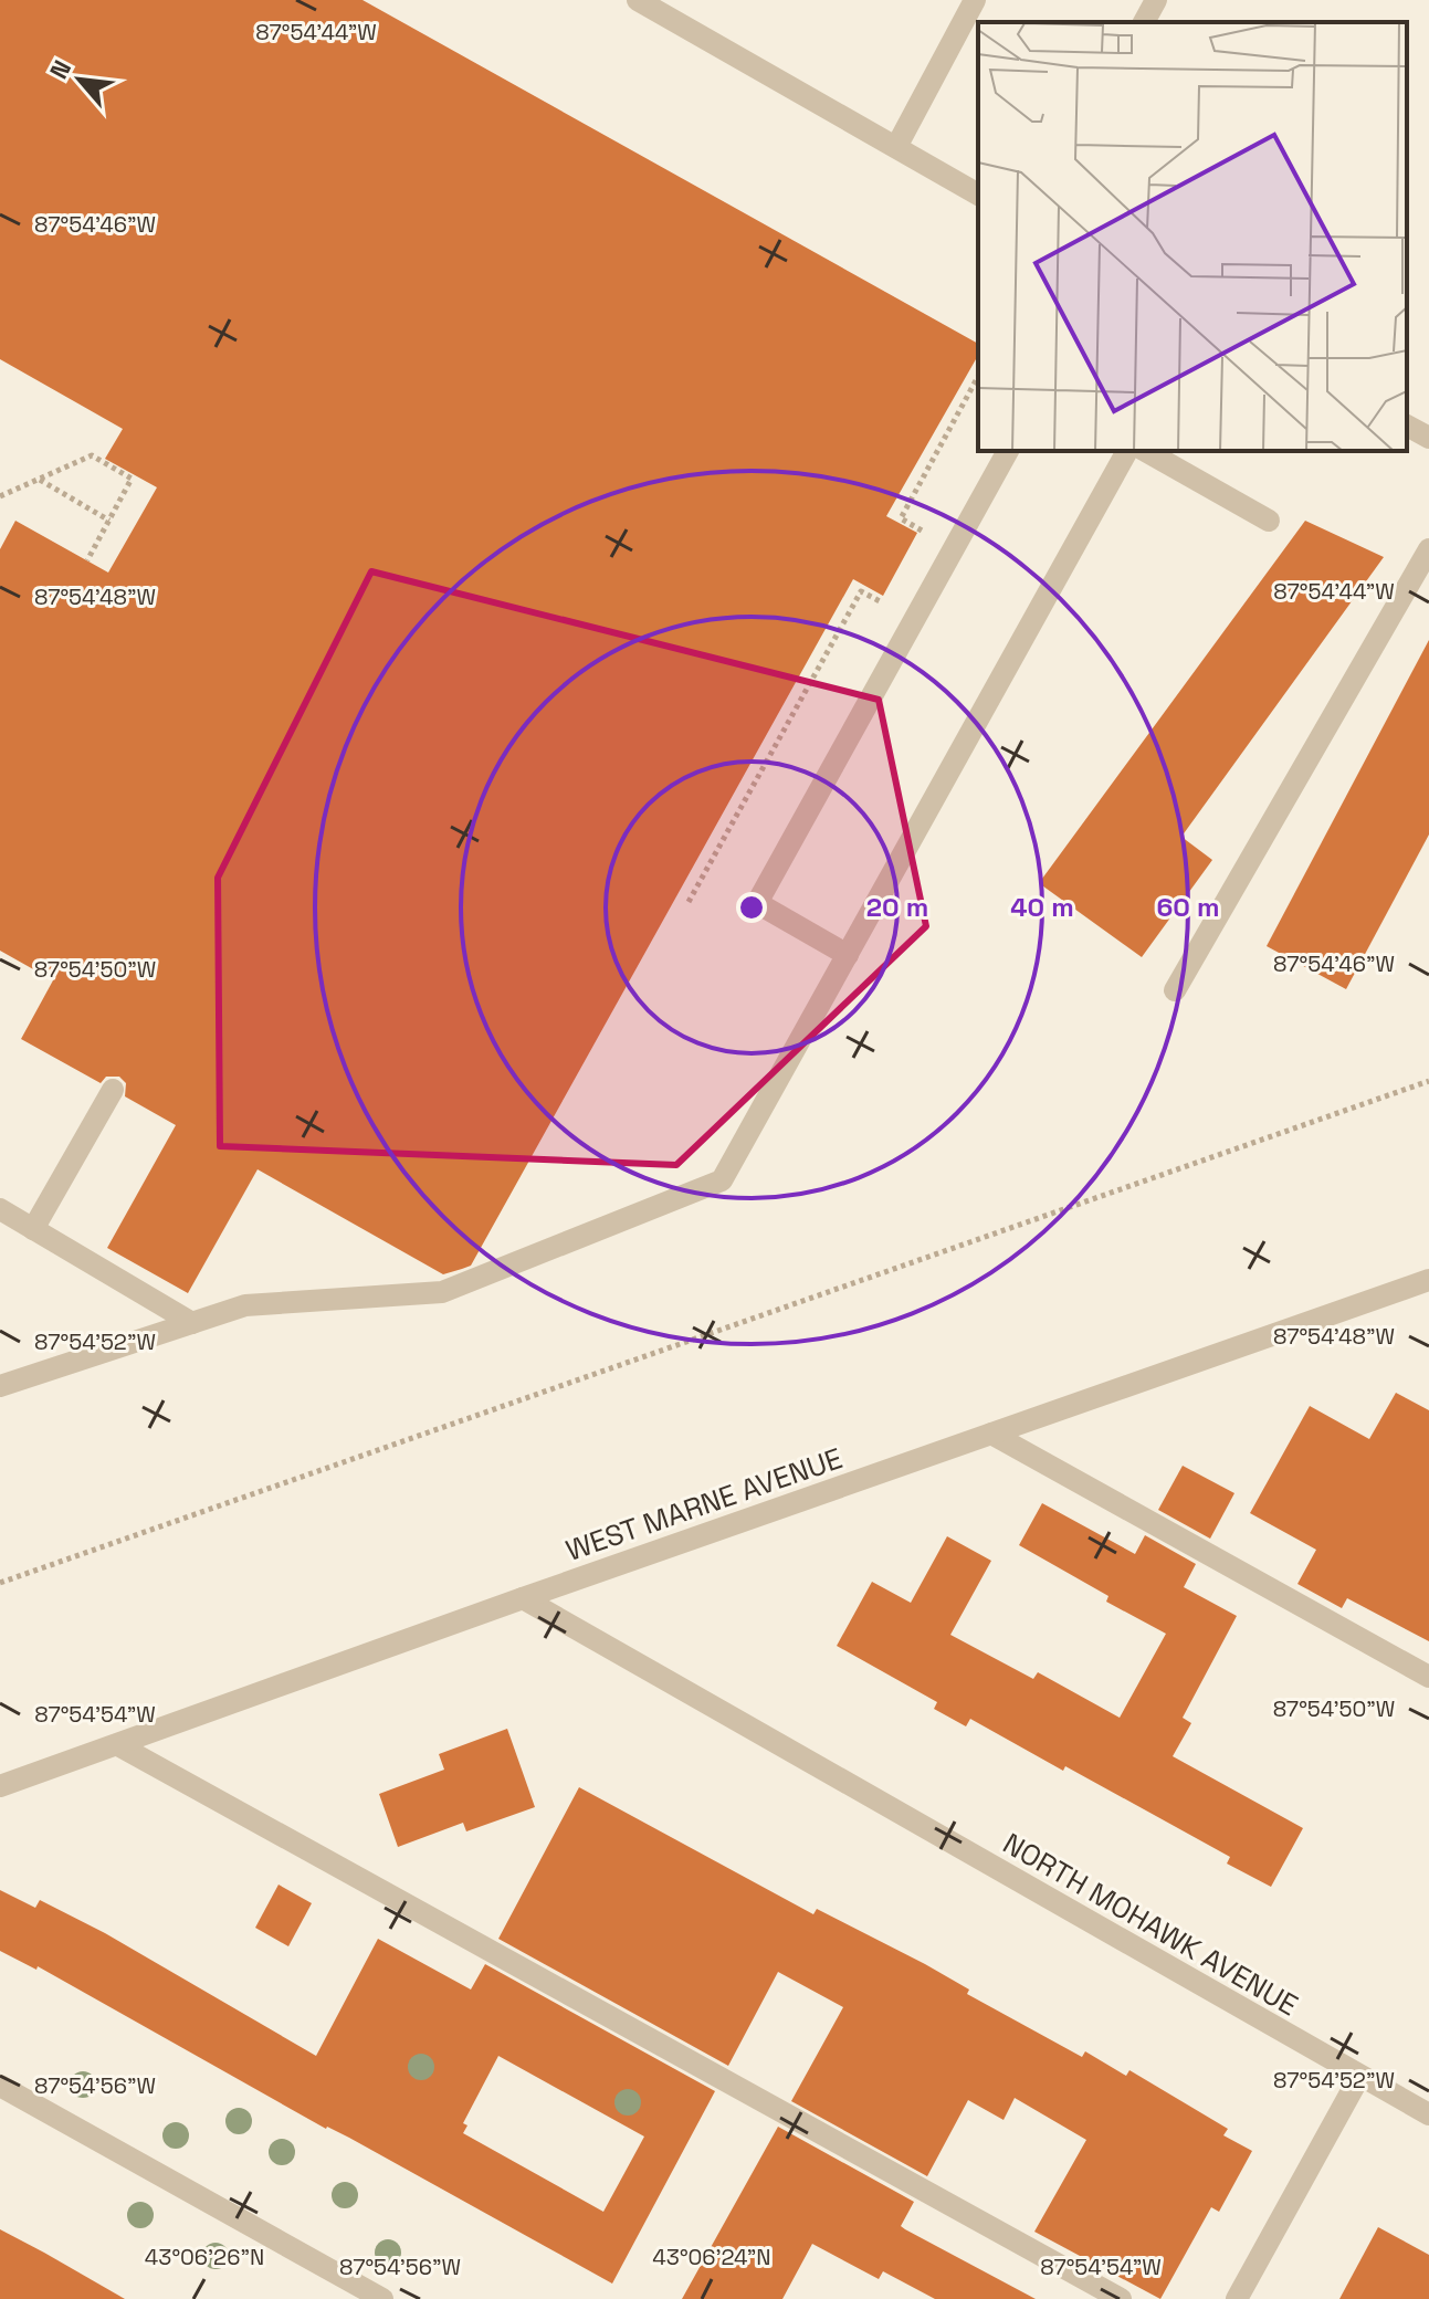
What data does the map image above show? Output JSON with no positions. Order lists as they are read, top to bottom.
{
  "streets": {
    "street": ["WEST MARNE AVENUE", "NORTH MOHAWK AVENUE"]
  },
  "crossings": [
    ["WEST MARNE AVENUE", "NORTH MOHAWK AVENUE"]
  ],
  "north": "top left",
  "coordinates": [
    "87°54'44\"W",
    "87°54'46\"W",
    "87°54'48\"W",
    "87°54'50\"W",
    "87°54'52\"W",
    "87°54'54\"W",
    "87°54'56\"W",
    "43°06'26\"N",
    "43°06'24\"N"
  ],
  "rings": ["20 m", "40 m", "60 m"]
}
